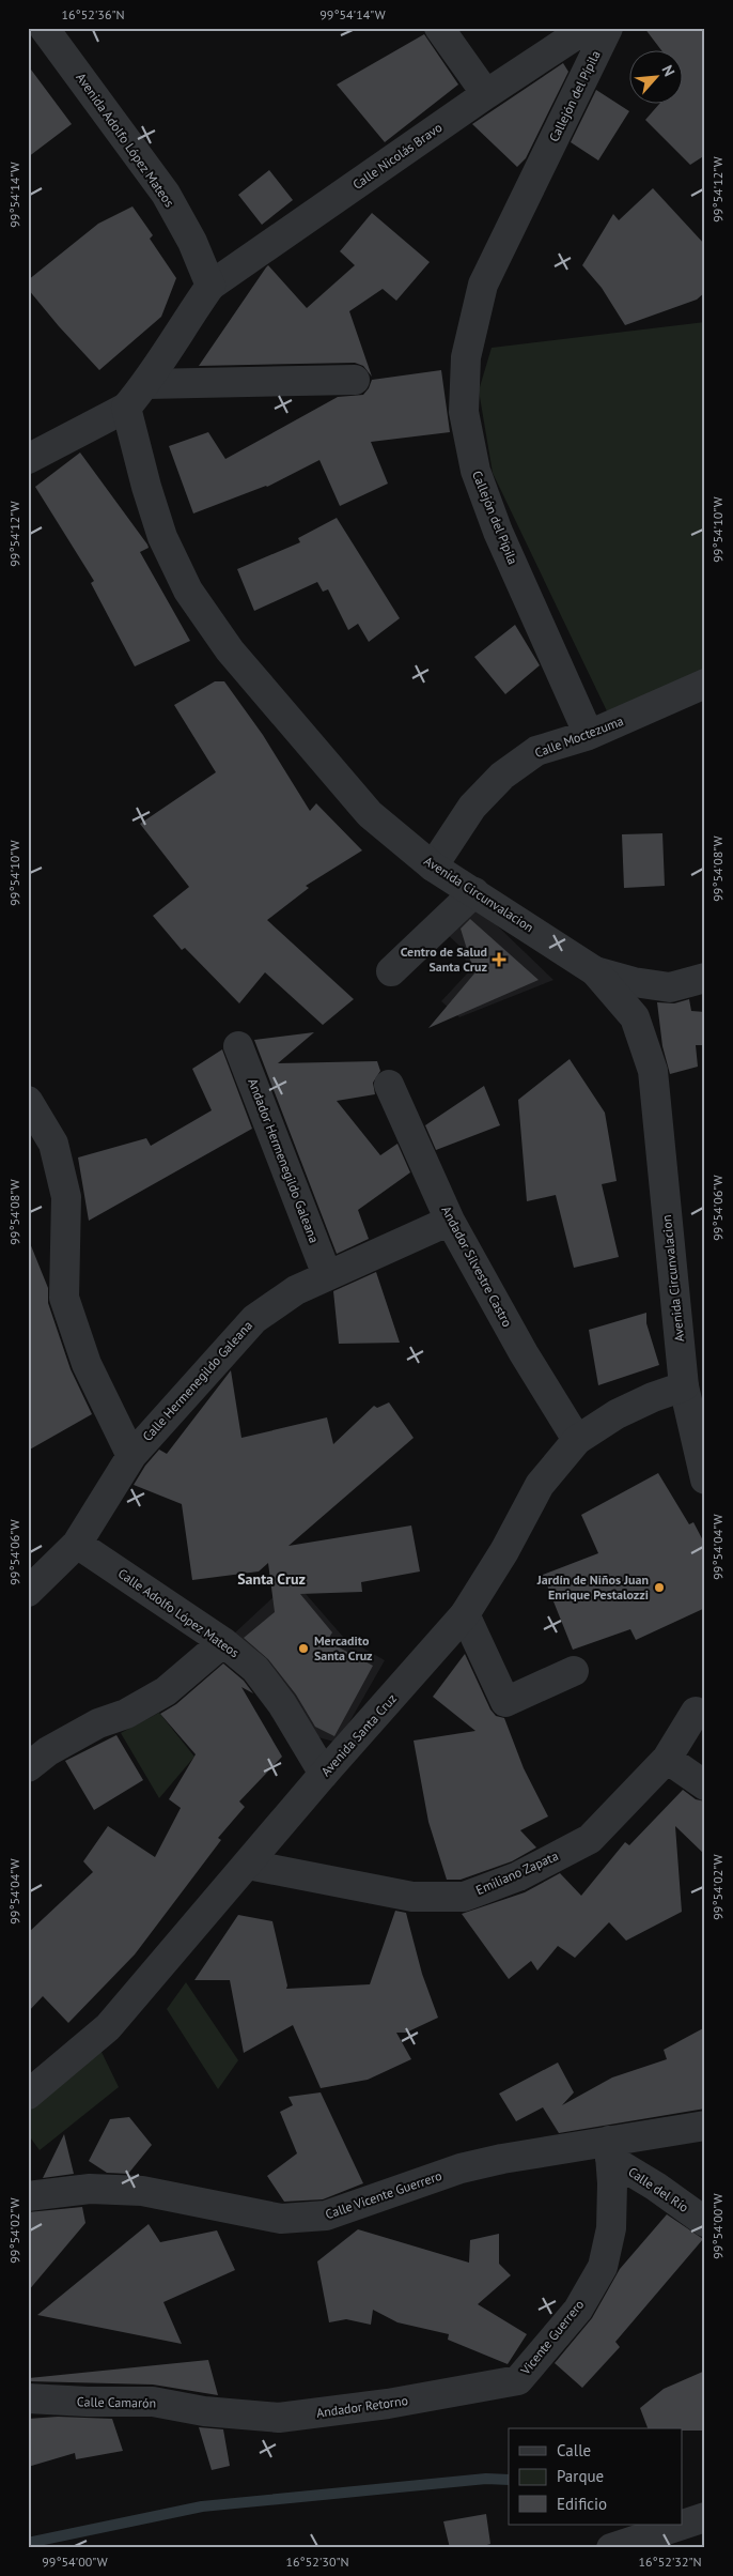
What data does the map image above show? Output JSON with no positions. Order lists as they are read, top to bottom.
{
  "streets": {
    "street": [
      "Callejón del Pípila",
      "Avenida Adolfo López Mateos",
      "Calle Nicolás Bravo",
      "Calle Moctezuma",
      "Avenida Circunvalacion",
      "Andador Hermenegildo Galeana",
      "Andador Silvestre Castro",
      "Calle Hermenegildo Galeana",
      "Calle Adolfo López Mateos",
      "Avenida Santa Cruz",
      "Emiliano Zapata",
      "Calle del Río",
      "Calle Vicente Guerrero",
      "Vicente Guerrero",
      "Calle Camarón",
      "Andador Retorno"
    ]
  },
  "crossings": [
    ["Callejón del Pípila", "Calle Moctezuma"],
    ["Avenida Adolfo López Mateos", "Calle Nicolás Bravo"],
    ["Calle Moctezuma", "Avenida Circunvalacion"],
    ["Avenida Circunvalacion", "Avenida Santa Cruz"],
    ["Andador Hermenegildo Galeana", "Calle Hermenegildo Galeana"],
    ["Andador Silvestre Castro", "Calle Hermenegildo Galeana"],
    ["Andador Silvestre Castro", "Avenida Santa Cruz"],
    ["Calle Hermenegildo Galeana", "Calle Adolfo López Mateos"],
    ["Calle Adolfo López Mateos", "Avenida Santa Cruz"],
    ["Avenida Santa Cruz", "Emiliano Zapata"],
    ["Calle del Río", "Calle Vicente Guerrero"],
    ["Calle del Río", "Vicente Guerrero"],
    ["Calle Vicente Guerrero", "Vicente Guerrero"],
    ["Vicente Guerrero", "Andador Retorno"],
    ["Calle Camarón", "Andador Retorno"]
  ],
  "districts": ["Santa Cruz"],
  "places": {
    "health": ["Centro de Salud Santa Cruz"],
    "other": ["Jardín de Niños Juan Enrique Pestalozzi", "Mercadito Santa Cruz"]
  },
  "legend": ["Calle", "Parque", "Edificio"],
  "north": "top right",
  "coordinates": [
    "16°52'36\"N",
    "99°54'14\"W",
    "99°54'12\"W",
    "99°54'10\"W",
    "99°54'08\"W",
    "99°54'06\"W",
    "99°54'04\"W",
    "99°54'02\"W",
    "99°54'00\"W",
    "16°52'30\"N",
    "16°52'32\"N"
  ]
}
